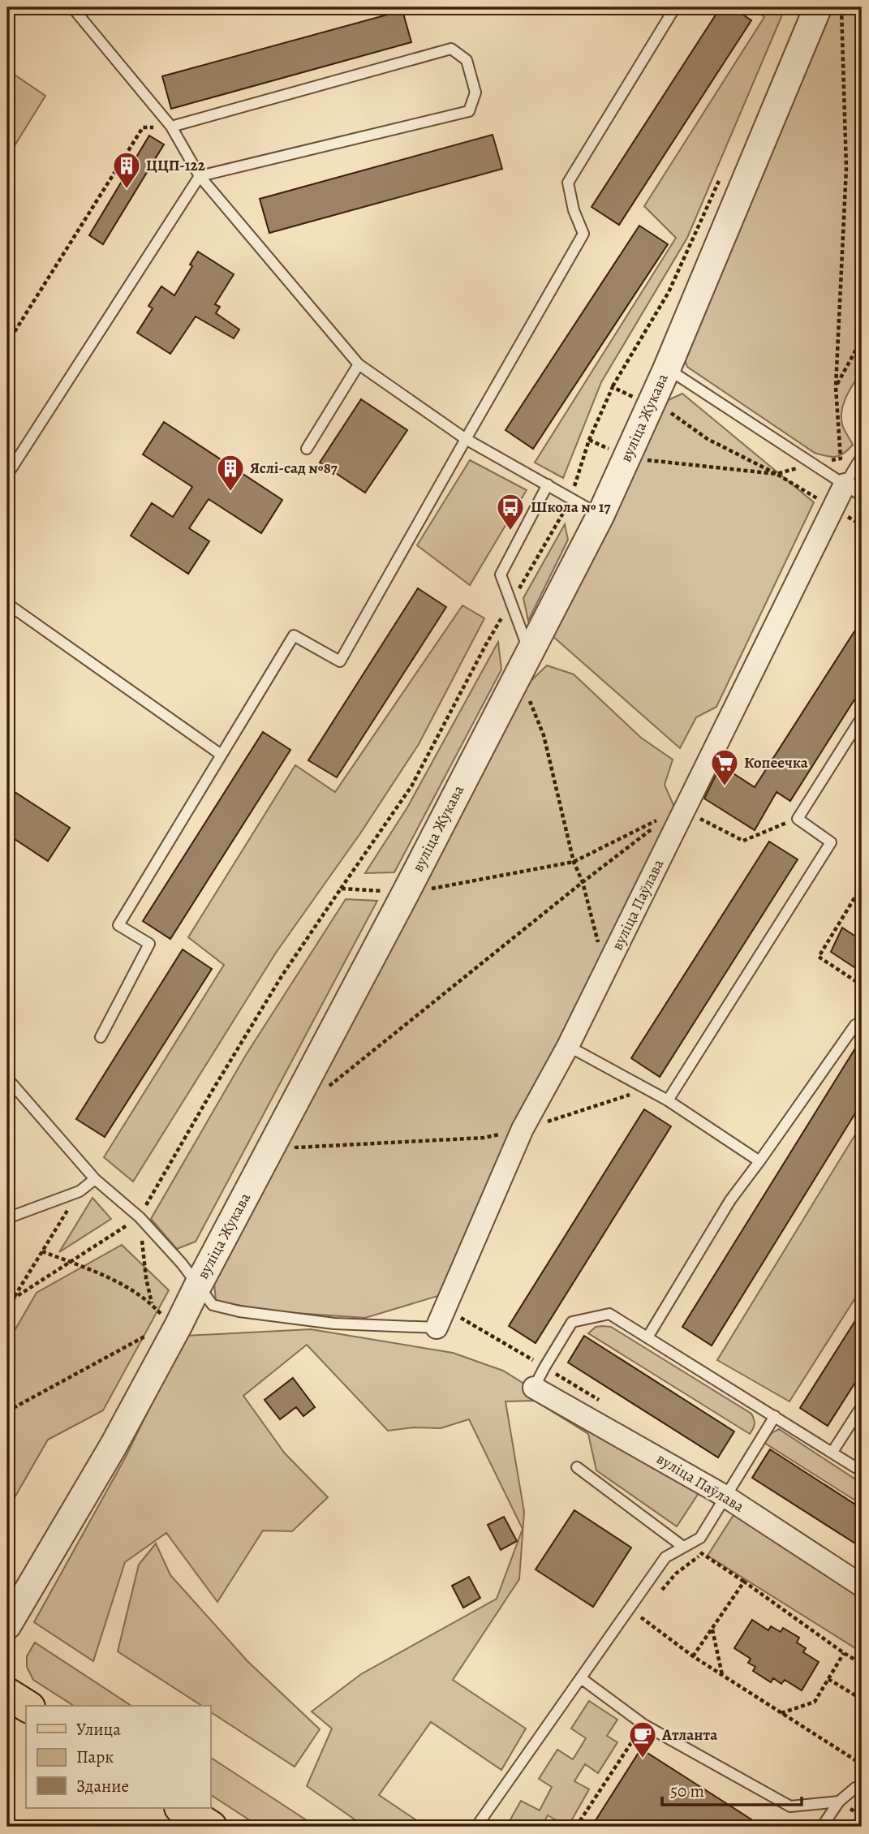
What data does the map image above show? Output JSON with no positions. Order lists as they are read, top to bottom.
{
  "streets": {
    "street": ["вуліца Жукава", "вуліца Паўлава"]
  },
  "places": {
    "building": ["ЦЦП-122", "Яслі-сад №87"],
    "bus stop": ["Школа № 17"],
    "supermarket": ["Копеечка"],
    "cafe": ["Атланта"]
  },
  "legend": ["Улица", "Парк", "Здание"],
  "scale_bar": "50 m"
}
